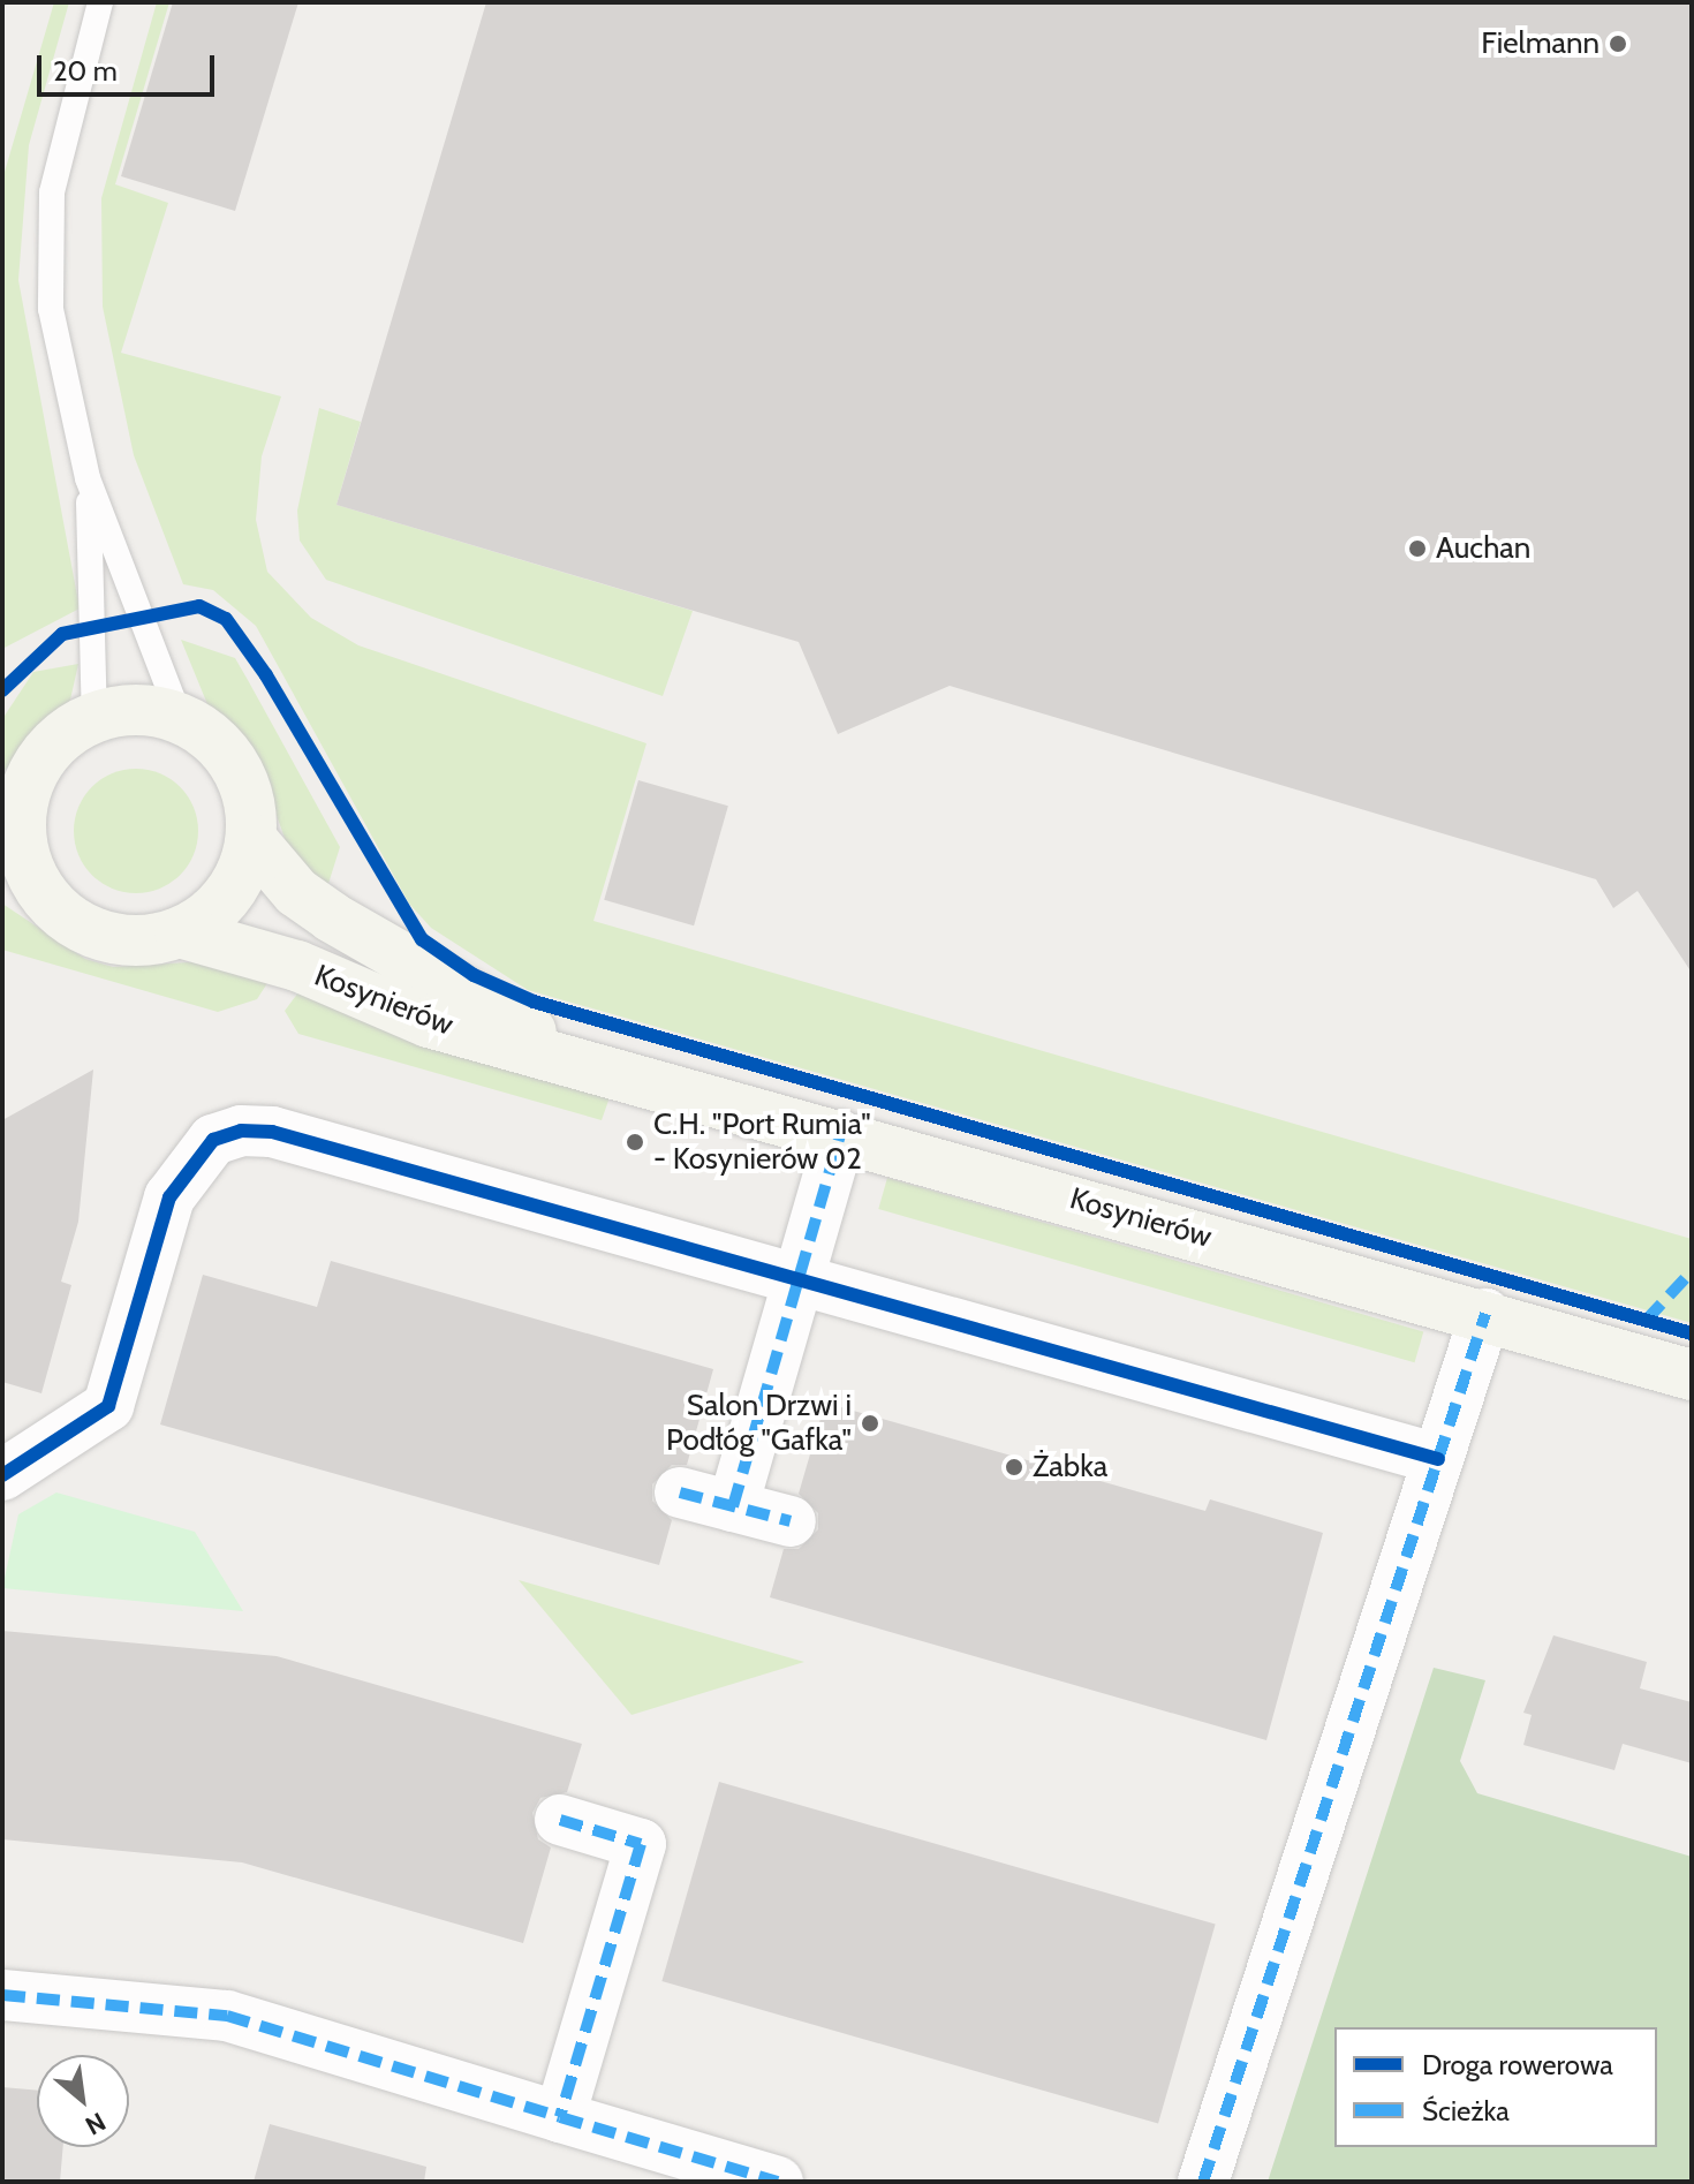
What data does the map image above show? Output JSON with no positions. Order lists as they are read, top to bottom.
{
  "streets": {
    "main road": ["Kosynierów"]
  },
  "places": [
    "Fielmann",
    "Auchan",
    "C.H. \"Port Rumia\" - Kosynierów 02",
    "Salon Drzwi i Podłóg \"Gafka\"",
    "Żabka"
  ],
  "legend": ["Droga rowerowa", "Ścieżka"],
  "scale_bar": "20 m",
  "north": "bottom right"
}
